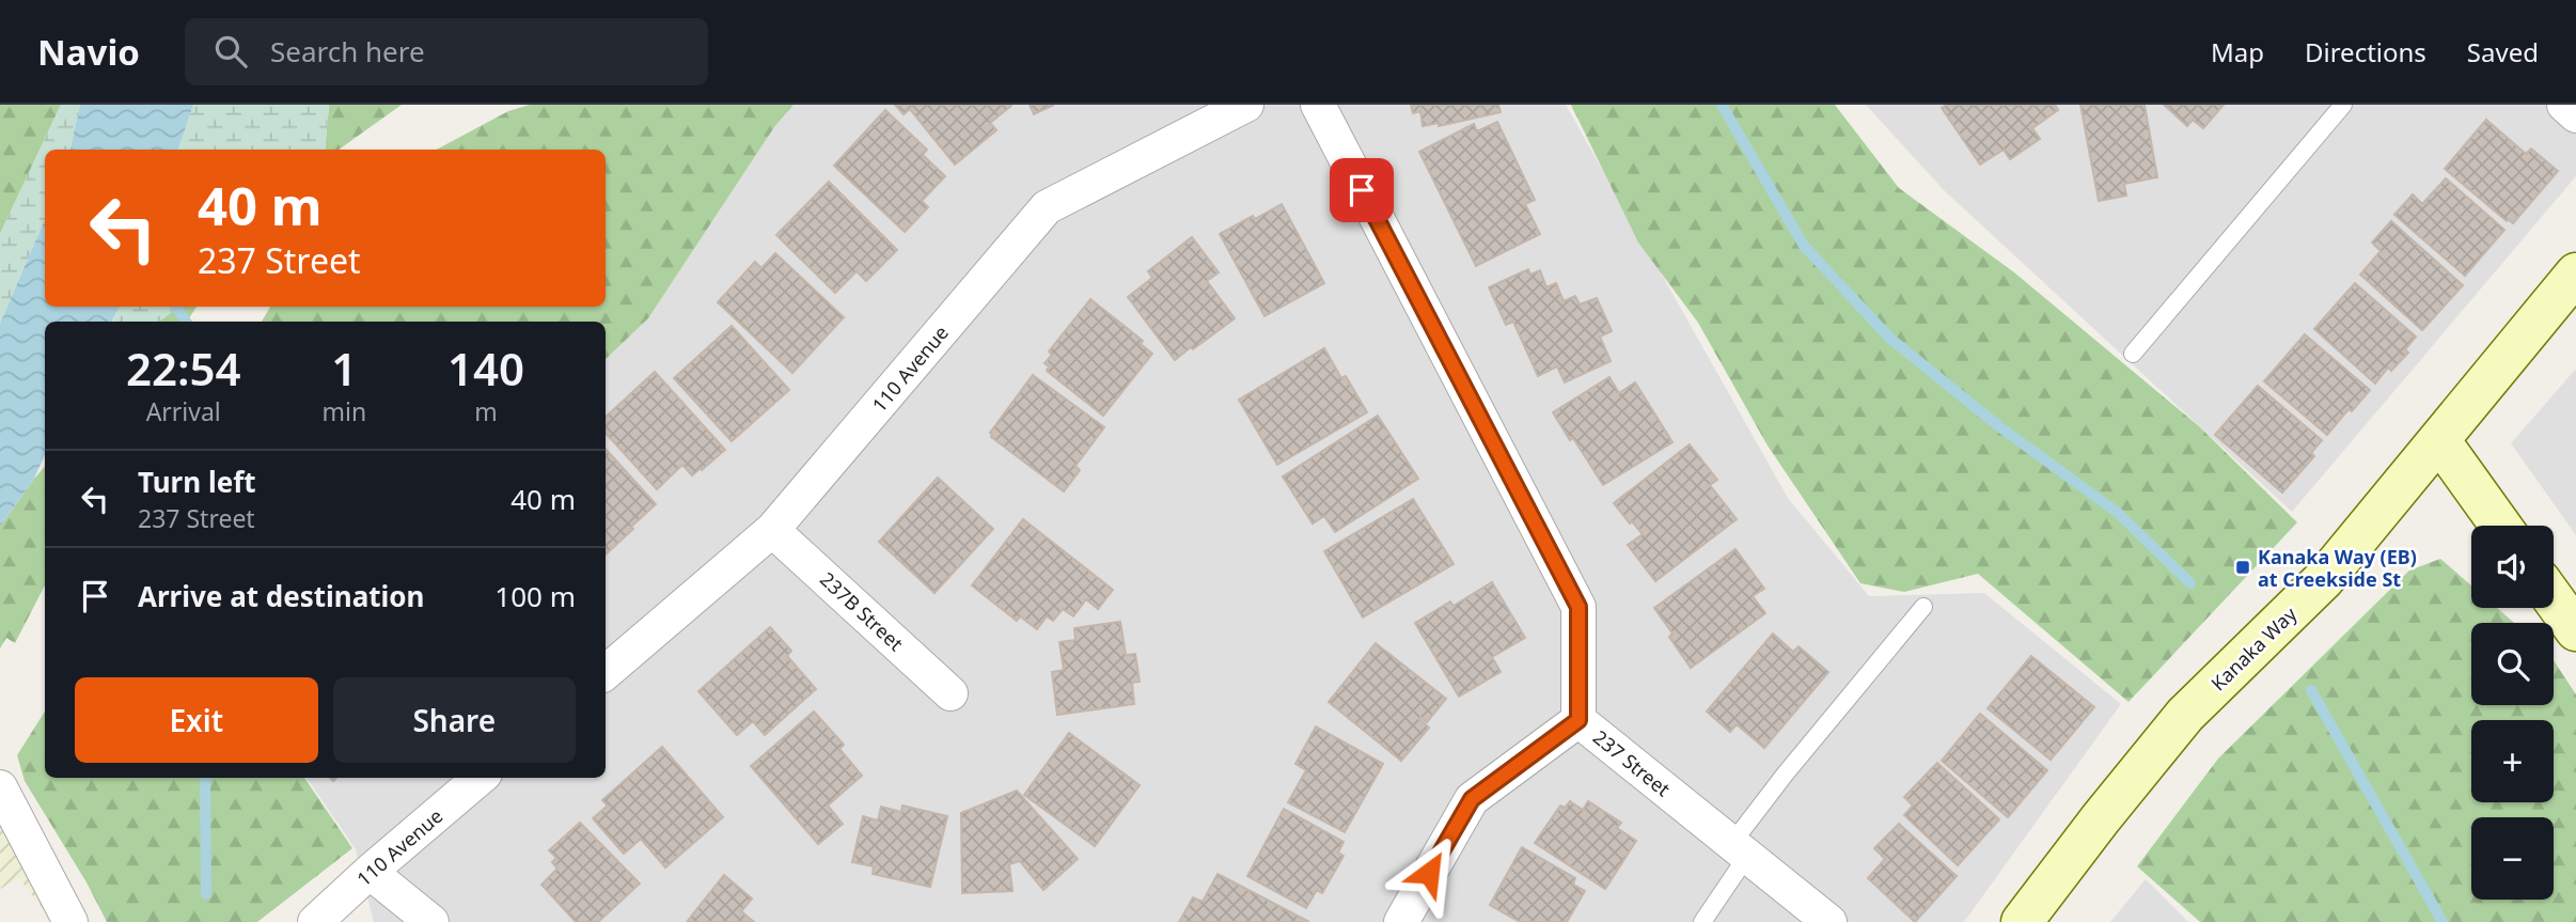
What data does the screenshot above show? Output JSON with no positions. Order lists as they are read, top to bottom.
{
  "streets": {
    "main road": ["Kanaka Way"],
    "street": ["110 Avenue", "237B Street", "237 Street"]
  },
  "crossings": [
    ["110 Avenue", "237B Street"]
  ],
  "places": {
    "transit": ["Kanaka Way (EB) at Creekside St"]
  },
  "page": {
    "header": "Navio",
    "search": "Search here",
    "nav": ["Map", "Directions", "Saved"],
    "turn": ["40 m", "237 Street"],
    "eta": [
      "22:54",
      "Arrival",
      "1",
      "min",
      "140",
      "m"
    ],
    "list": [
      {
        "name": "Turn left",
        "note": "237 Street",
        "value": "40 m"
      },
      {
        "name": "Arrive at destination",
        "value": "100 m"
      }
    ],
    "map_buttons": ["+", "−"],
    "buttons": ["Exit", "Share"]
  }
}
